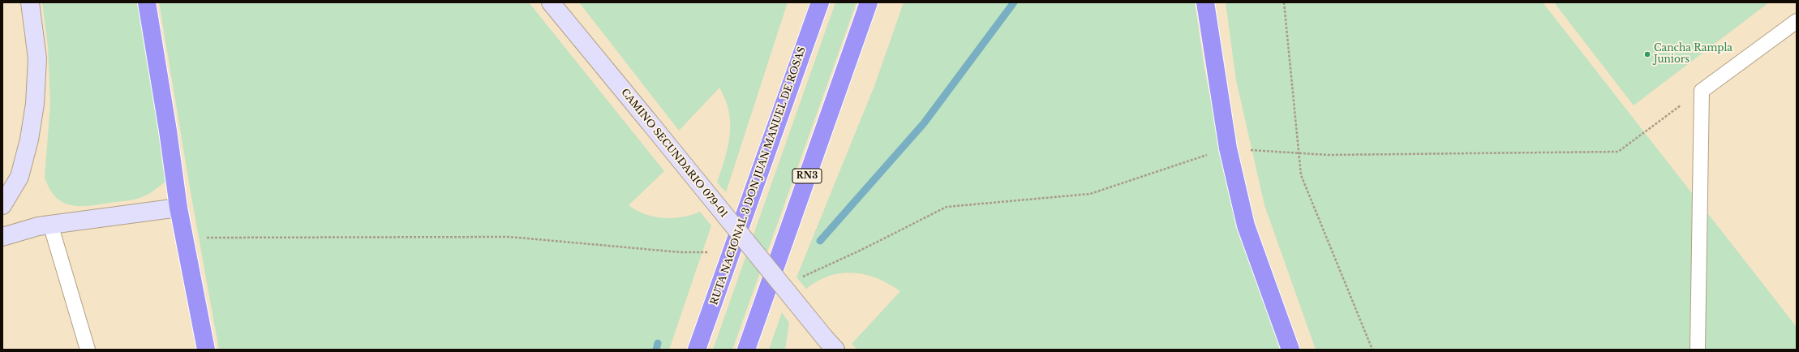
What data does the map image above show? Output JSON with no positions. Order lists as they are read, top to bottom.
{
  "streets": {
    "highway": ["RUTA NACIONAL 3 DON JUAN MANUEL DE ROSAS", "RN3"],
    "main road": ["CAMINO SECUNDARIO 079-01"]
  },
  "places": ["Cancha Rampla Juniors"]
}
